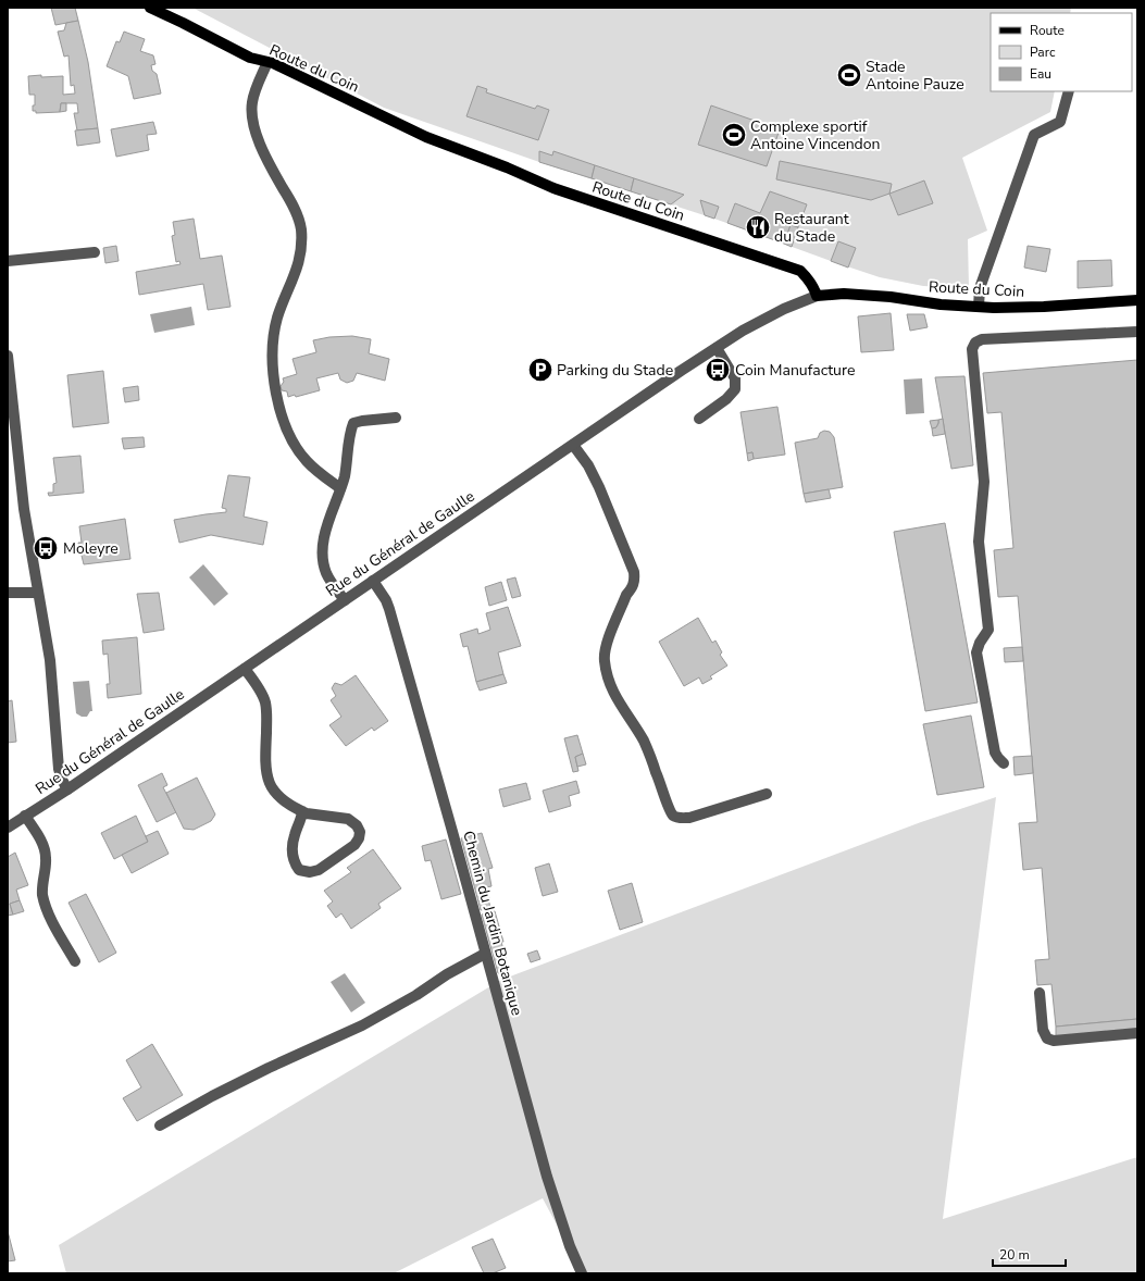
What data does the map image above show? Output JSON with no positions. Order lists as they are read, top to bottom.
{
  "streets": {
    "main road": ["Route du Coin"],
    "street": ["Rue du Général de Gaulle", "Chemin du Jardin Botanique"]
  },
  "crossings": [
    ["Route du Coin", "Rue du Général de Gaulle"],
    ["Rue du Général de Gaulle", "Chemin du Jardin Botanique"]
  ],
  "places": {
    "sports": ["Stade Antoine Pauze", "Complexe sportif Antoine Vincendon"],
    "restaurant": ["Restaurant du Stade"],
    "parking": ["Parking du Stade"],
    "bus stop": ["Coin Manufacture", "Moleyre"]
  },
  "legend": ["Route", "Parc", "Eau"],
  "scale_bar": "20 m"
}
